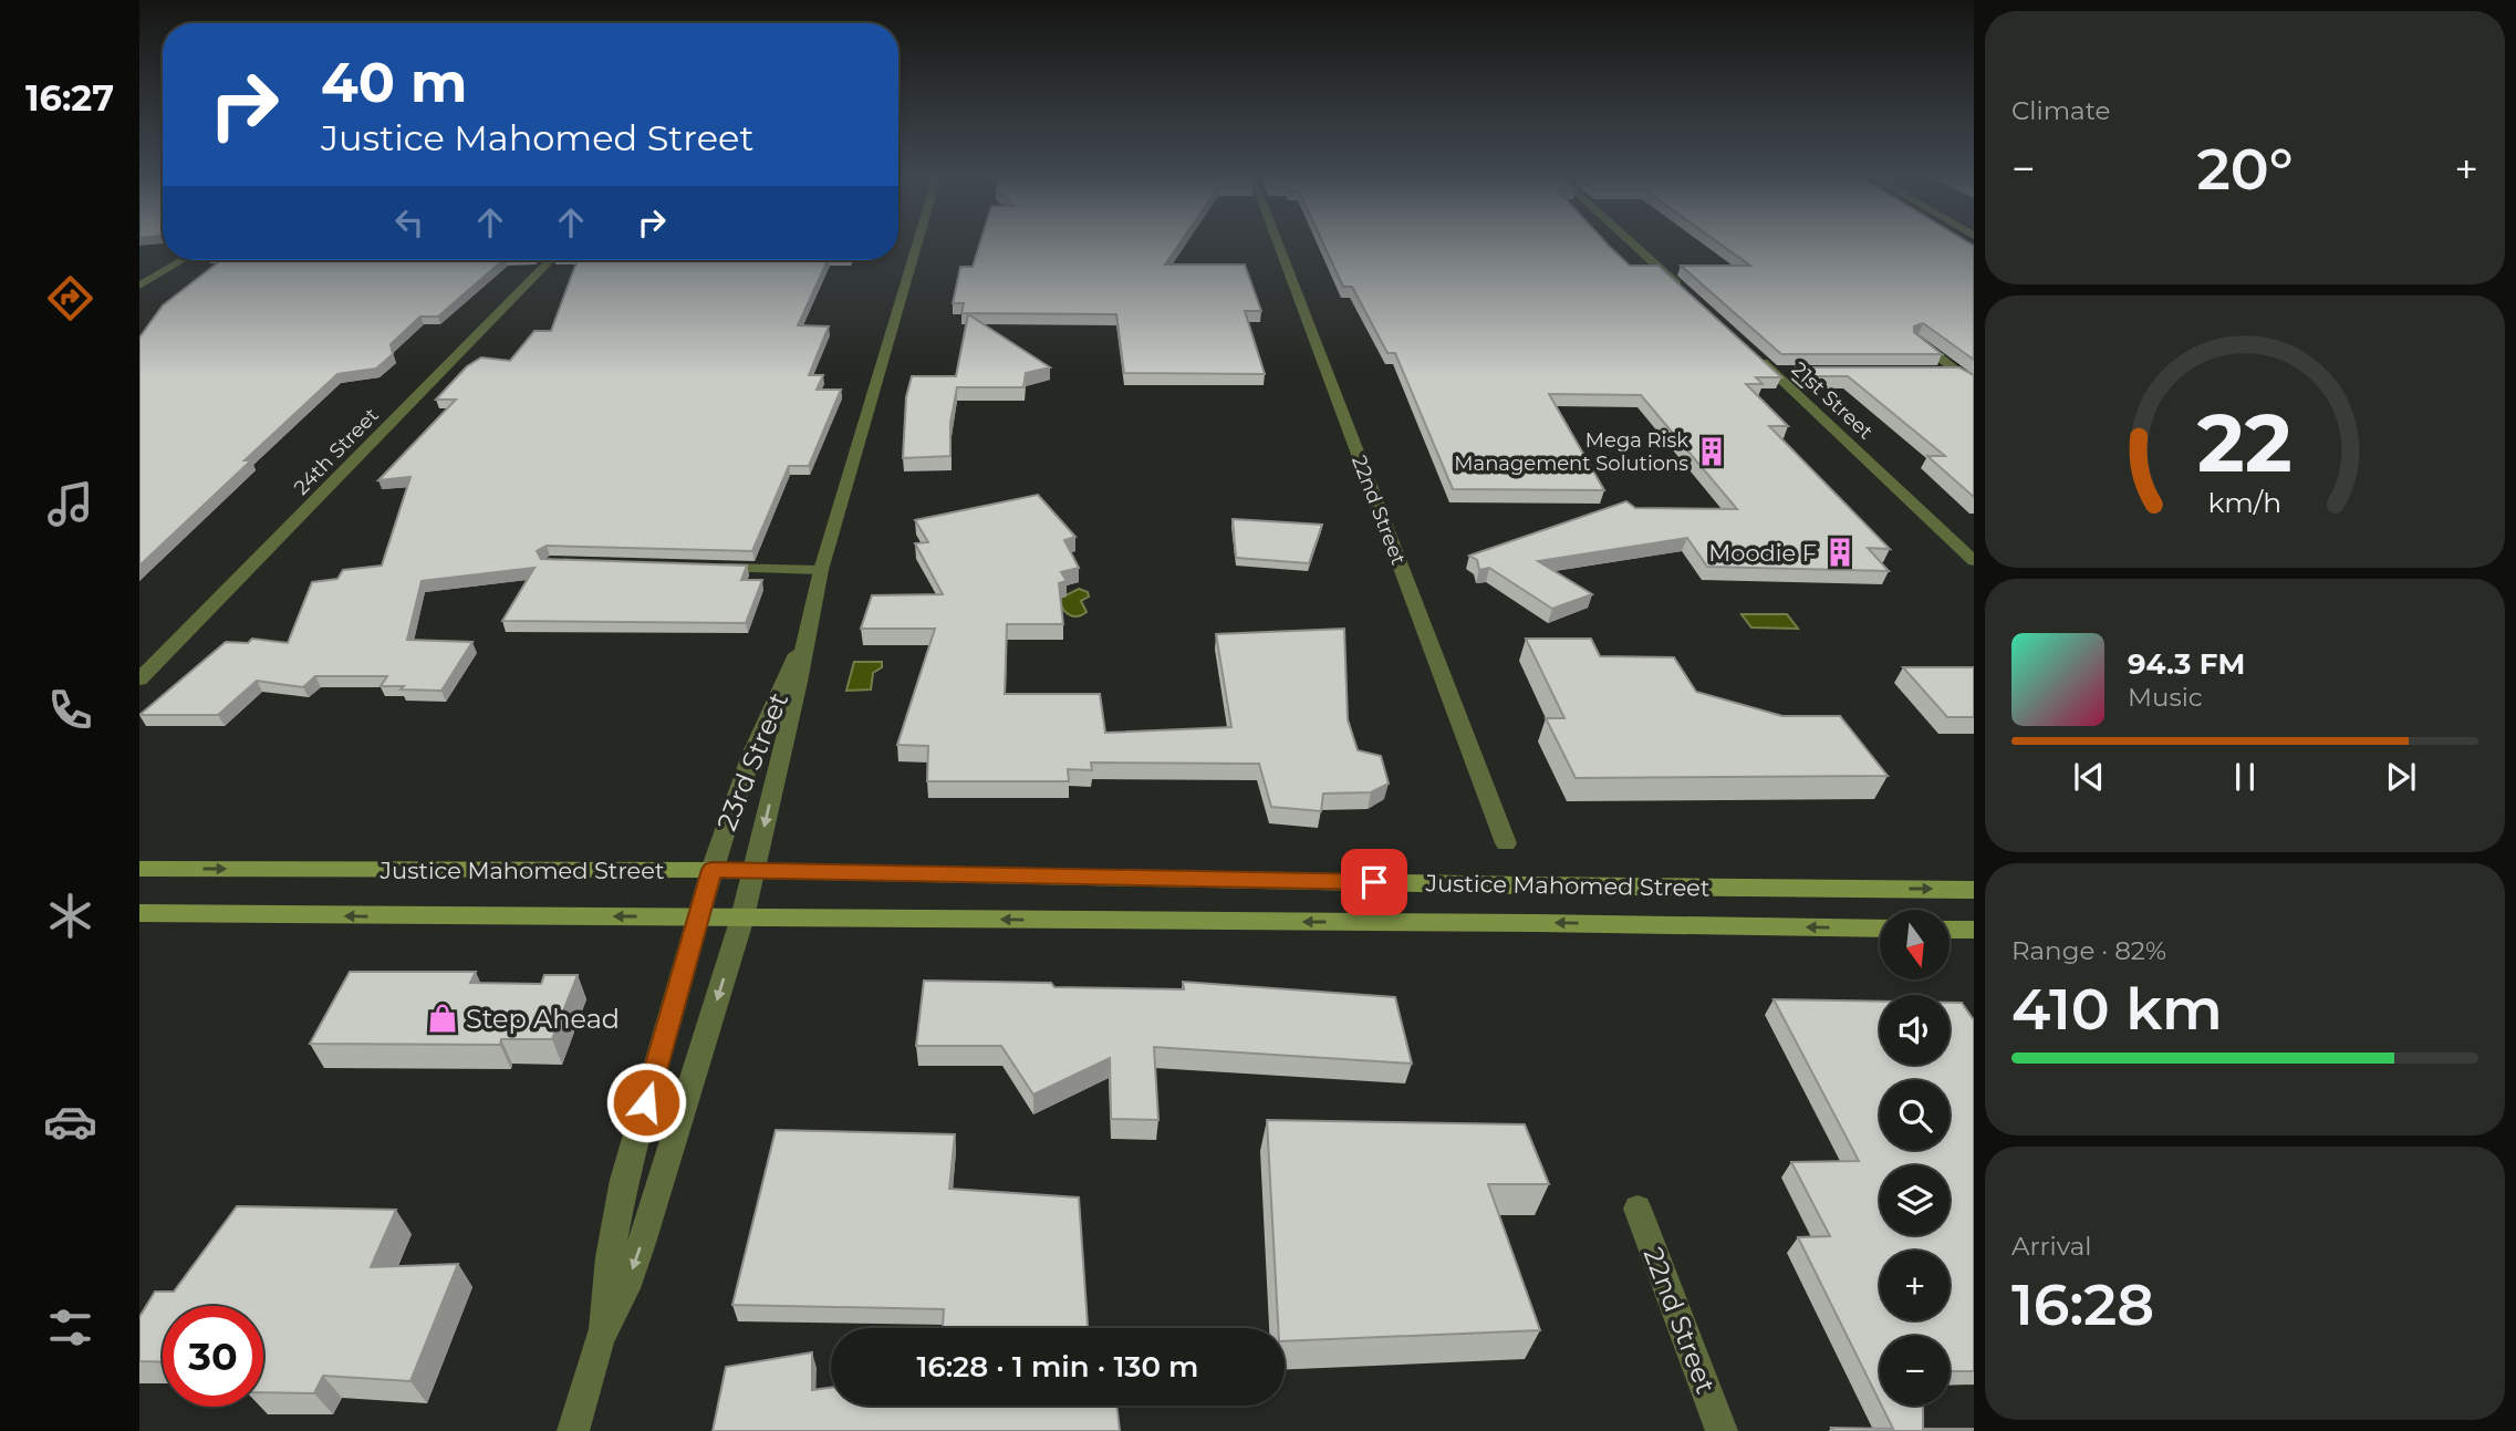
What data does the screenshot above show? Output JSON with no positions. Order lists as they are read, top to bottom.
{
  "streets": {
    "main road": ["Justice Mahomed Street"],
    "street": [
      "21st Street",
      "24th Street",
      "22nd Street",
      "23rd Street"
    ]
  },
  "crossings": [
    ["23rd Street", "Justice Mahomed Street"]
  ],
  "places": {
    "building": ["Mega Risk Management Solutions", "Moodie F"],
    "shop": ["Step Ahead"]
  },
  "north": "bottom",
  "page": {
    "tabs": "16:27",
    "tile": [
      "Climate",
      ["Range · 82%", "410 km"],
      ["Arrival", "16:28"]
    ],
    "turn": ["40 m", "Justice Mahomed Street"],
    "heat": ["−", "20°", "+"],
    "song": ["94.3 FM", "Music"],
    "map_buttons": ["+", "−"],
    "limit": "30",
    "trip": "16:28 · 1 min · 130 m",
    "gauge": ["22", "km/h"]
  }
}
